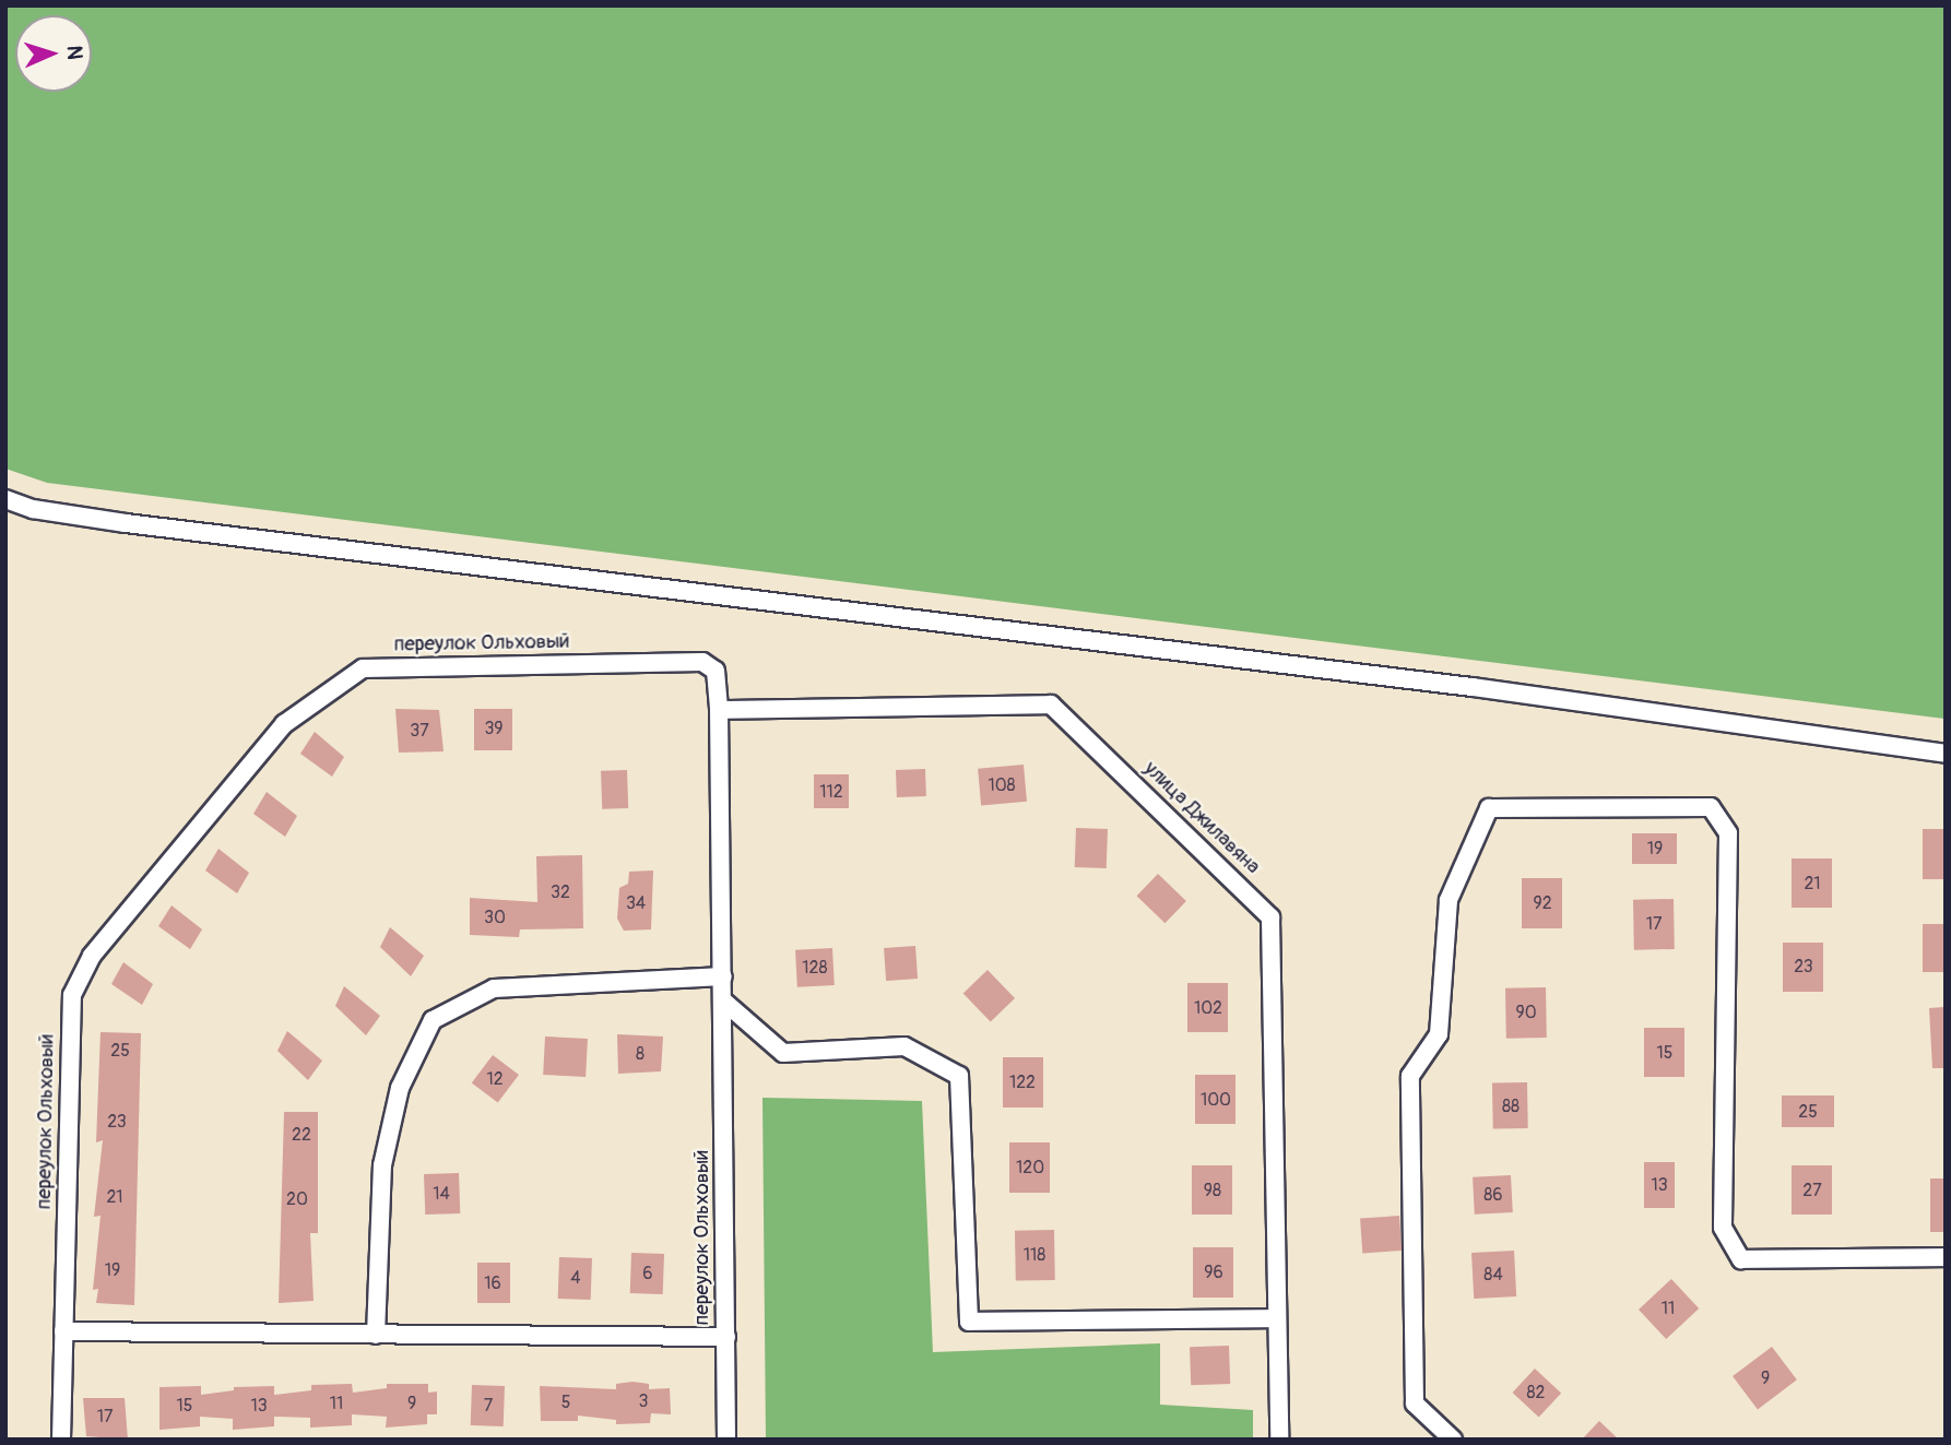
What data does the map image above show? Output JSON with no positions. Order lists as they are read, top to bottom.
{
  "streets": {
    "street": ["переулок Ольховый", "улица Джилавяна"]
  },
  "crossings": [
    ["переулок Ольховый", "улица Джилавяна"]
  ],
  "house_numbers": [
    "39",
    "37",
    "108",
    "112",
    "19",
    "21",
    "32",
    "34",
    "92",
    "30",
    "17",
    "23",
    "128",
    "102",
    "90",
    "25",
    "15",
    "8",
    "12",
    "122",
    "100",
    "88",
    "25",
    "23",
    "22",
    "120",
    "13",
    "98",
    "27",
    "14",
    "86",
    "21",
    "20",
    "118",
    "19",
    "96",
    "6",
    "84",
    "4",
    "16",
    "11",
    "9",
    "82",
    "3",
    "5",
    "11",
    "9",
    "15",
    "13",
    "7",
    "17"
  ],
  "north": "right"
}
